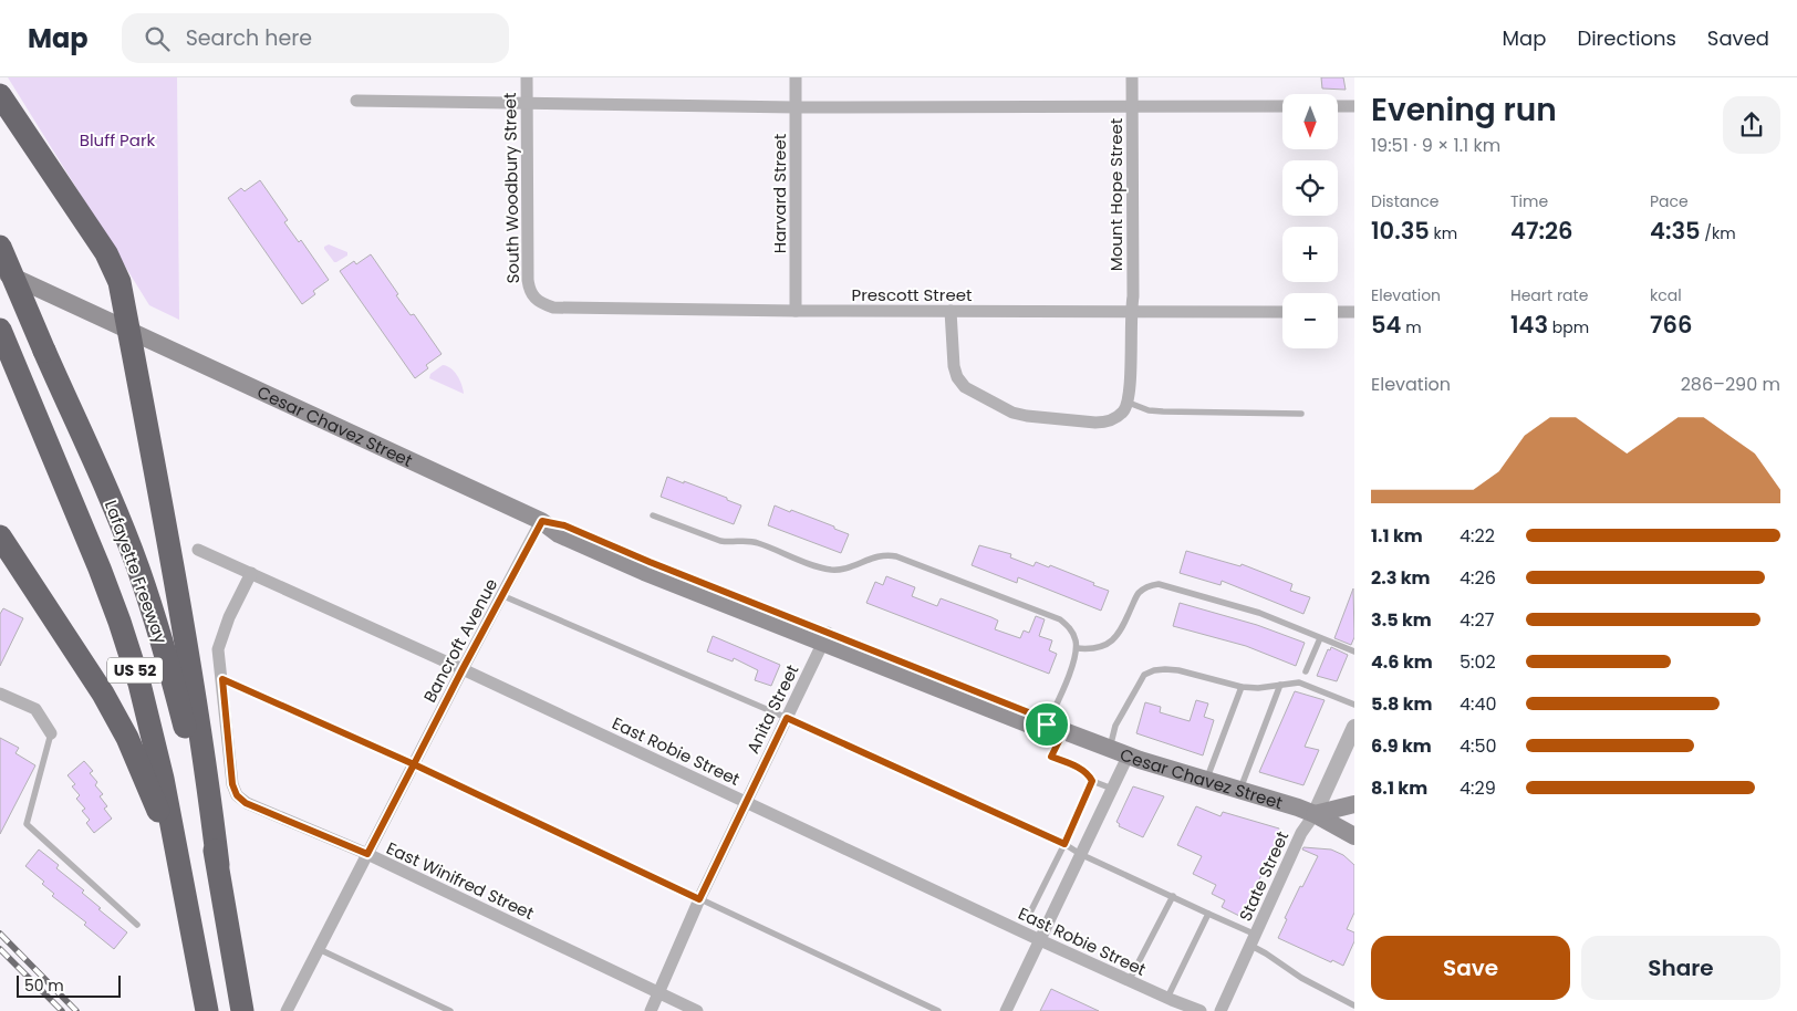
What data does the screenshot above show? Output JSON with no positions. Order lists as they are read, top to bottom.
{
  "streets": {
    "highway": ["Lafayette Freeway", "US 52"],
    "main road": ["Cesar Chavez Street"],
    "street": [
      "South Woodbury Street",
      "Harvard Street",
      "Mount Hope Street",
      "Prescott Street",
      "Bancroft Avenue",
      "Anita Street",
      "East Robie Street",
      "State Street",
      "East Winifred Street"
    ]
  },
  "crossings": [
    ["South Woodbury Street", "Prescott Street"],
    ["Harvard Street", "Prescott Street"],
    ["Mount Hope Street", "Prescott Street"],
    ["Cesar Chavez Street", "Bancroft Avenue"],
    ["Cesar Chavez Street", "Anita Street"],
    ["Cesar Chavez Street", "State Street"],
    ["Bancroft Avenue", "East Robie Street"],
    ["Bancroft Avenue", "East Winifred Street"],
    ["Anita Street", "East Robie Street"],
    ["Anita Street", "East Winifred Street"],
    ["East Robie Street", "East Winifred Street"]
  ],
  "parks": ["Bluff Park"],
  "scale_bar": "50 m",
  "north": "bottom",
  "page": {
    "header": "Map",
    "search": "Search here",
    "nav": ["Map", "Directions", "Saved"],
    "heading": ["Evening run", "19:51 · 9 × 1.1 km"],
    "map_buttons": ["+", "−"],
    "stats": [
      ["Distance", "10.35 km"],
      ["Time", "47:26"],
      ["Pace", "4:35 /km"],
      ["Elevation", "54 m"],
      ["Heart rate", "143 bpm"],
      ["kcal", "766"]
    ],
    "chart": ["Elevation", "286–290 m"],
    "list": [
      {
        "name": "1.1 km",
        "note": "4:22"
      },
      {
        "name": "2.3 km",
        "note": "4:26"
      },
      {
        "name": "3.5 km",
        "note": "4:27"
      },
      {
        "name": "4.6 km",
        "note": "5:02"
      },
      {
        "name": "5.8 km",
        "note": "4:40"
      },
      {
        "name": "6.9 km",
        "note": "4:50"
      },
      {
        "name": "8.1 km",
        "note": "4:29"
      }
    ],
    "buttons": ["Save", "Share"],
    "scale": "50 m"
  }
}
